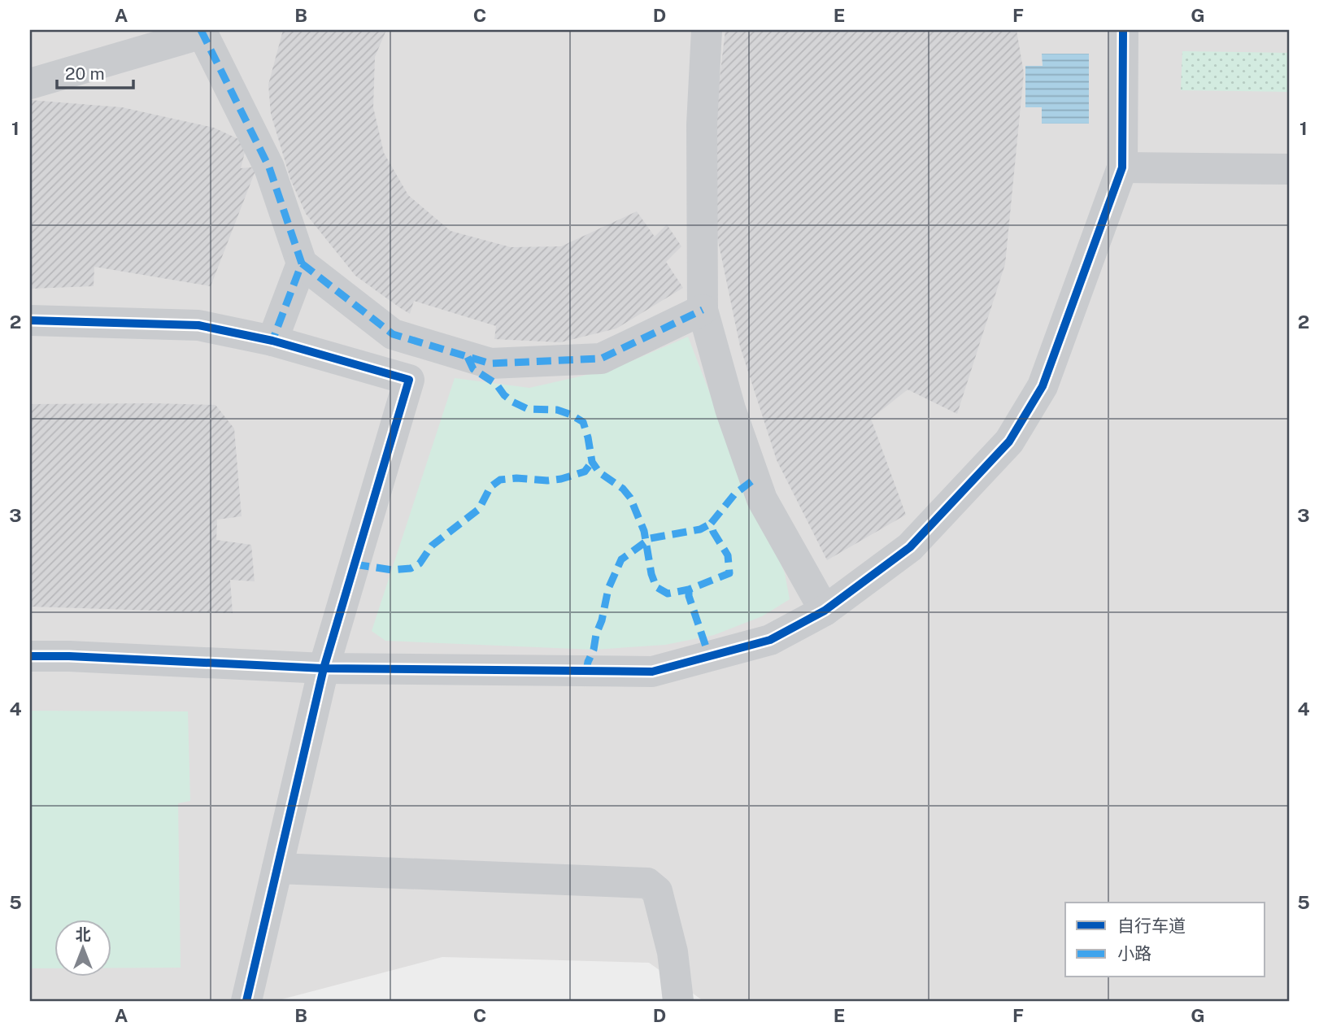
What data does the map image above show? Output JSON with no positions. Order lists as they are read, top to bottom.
{
  "legend": ["自行车道", "小路"],
  "scale_bar": "20 m",
  "north": "top",
  "grid": {
    "columns": [
      "A",
      "B",
      "C",
      "D",
      "E",
      "F",
      "G"
    ],
    "rows": [
      "1",
      "2",
      "3",
      "4",
      "5"
    ]
  }
}
